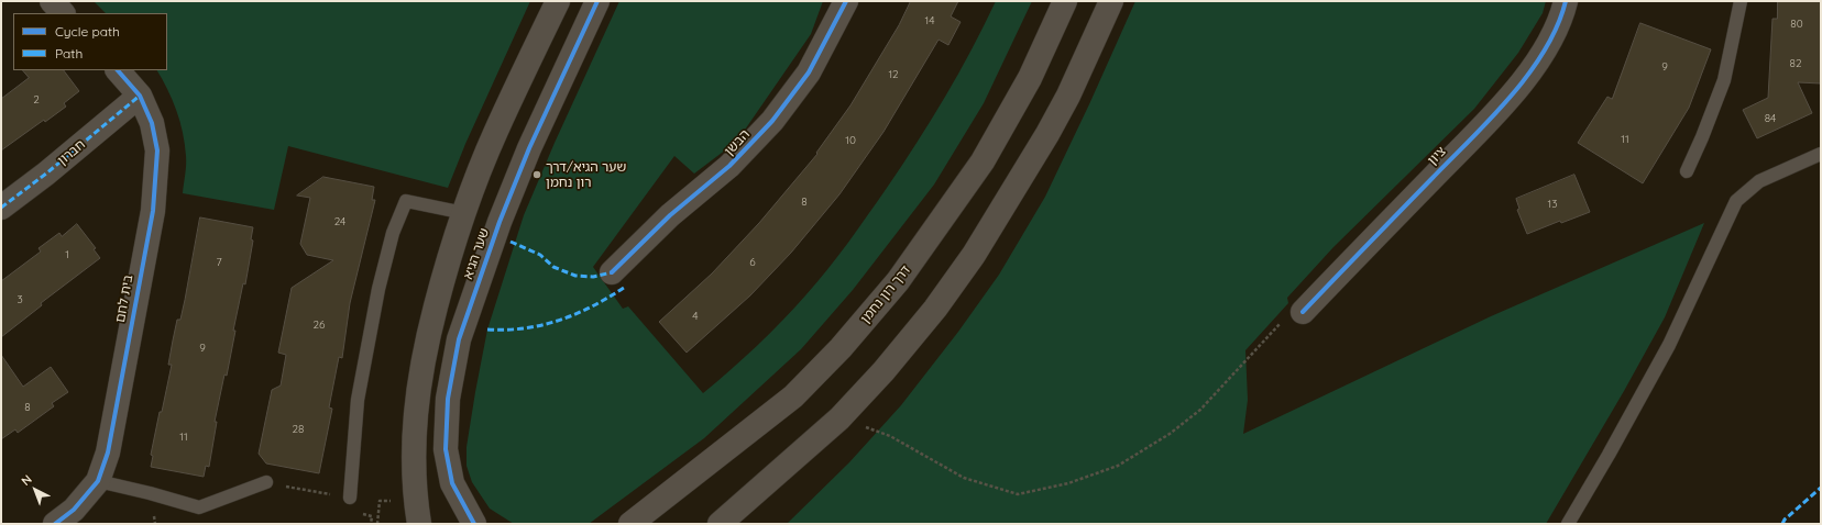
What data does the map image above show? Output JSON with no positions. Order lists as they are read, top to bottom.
{
  "streets": {
    "street": [
      "הבשן",
      "חברון",
      "ציון",
      "שער הגיא",
      "דרך רון נחמן",
      "בית לחם"
    ]
  },
  "crossings": [
    ["חברון", "בית לחם"]
  ],
  "places": ["שער הגיא/דרך רון נחמן"],
  "house_numbers": [
    "14",
    "80",
    "82",
    "9",
    "12",
    "2",
    "84",
    "11",
    "10",
    "8",
    "13",
    "24",
    "1",
    "7",
    "6",
    "3",
    "4",
    "26",
    "9",
    "8",
    "28",
    "11"
  ],
  "legend": ["Cycle path", "Path"],
  "north": "top left"
}
